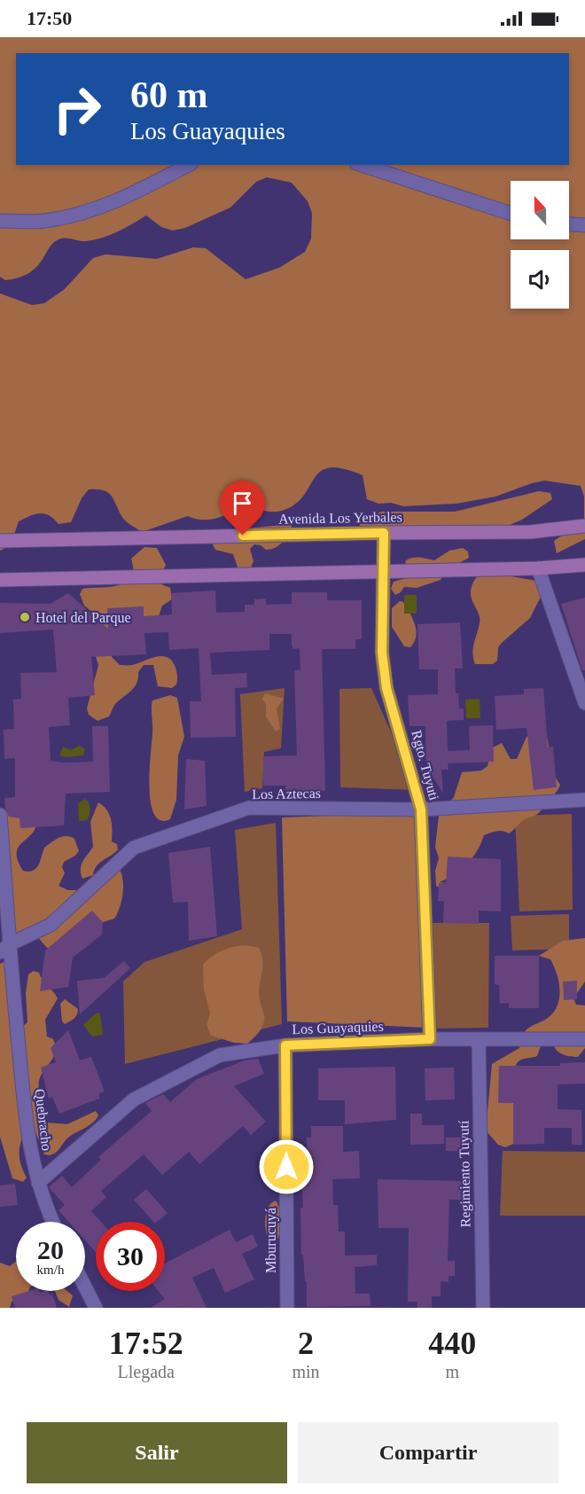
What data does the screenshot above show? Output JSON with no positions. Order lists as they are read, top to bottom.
{
  "streets": {
    "street": [
      "Avenida Los Yerbales",
      "Rgto. Tuyuti",
      "Los Aztecas",
      "Los Guayaquies",
      "Quebracho",
      "Regimiento Tuyutí",
      "Mburucuyá"
    ]
  },
  "crossings": [
    ["Avenida Los Yerbales", "Rgto. Tuyuti"],
    ["Rgto. Tuyuti", "Los Aztecas"],
    ["Rgto. Tuyuti", "Los Guayaquies"],
    ["Los Aztecas", "Quebracho"],
    ["Los Guayaquies", "Quebracho"],
    ["Los Guayaquies", "Regimiento Tuyutí"],
    ["Los Guayaquies", "Mburucuyá"]
  ],
  "places": ["Hotel del Parque"],
  "north": "top",
  "page": {
    "status": "17:50",
    "turn": ["60 m", "Los Guayaquies"],
    "speed": "20 km/h",
    "limit": "30",
    "eta": [
      "17:52",
      "Llegada",
      "2",
      "min",
      "440",
      "m"
    ],
    "buttons": ["Salir", "Compartir"]
  }
}
